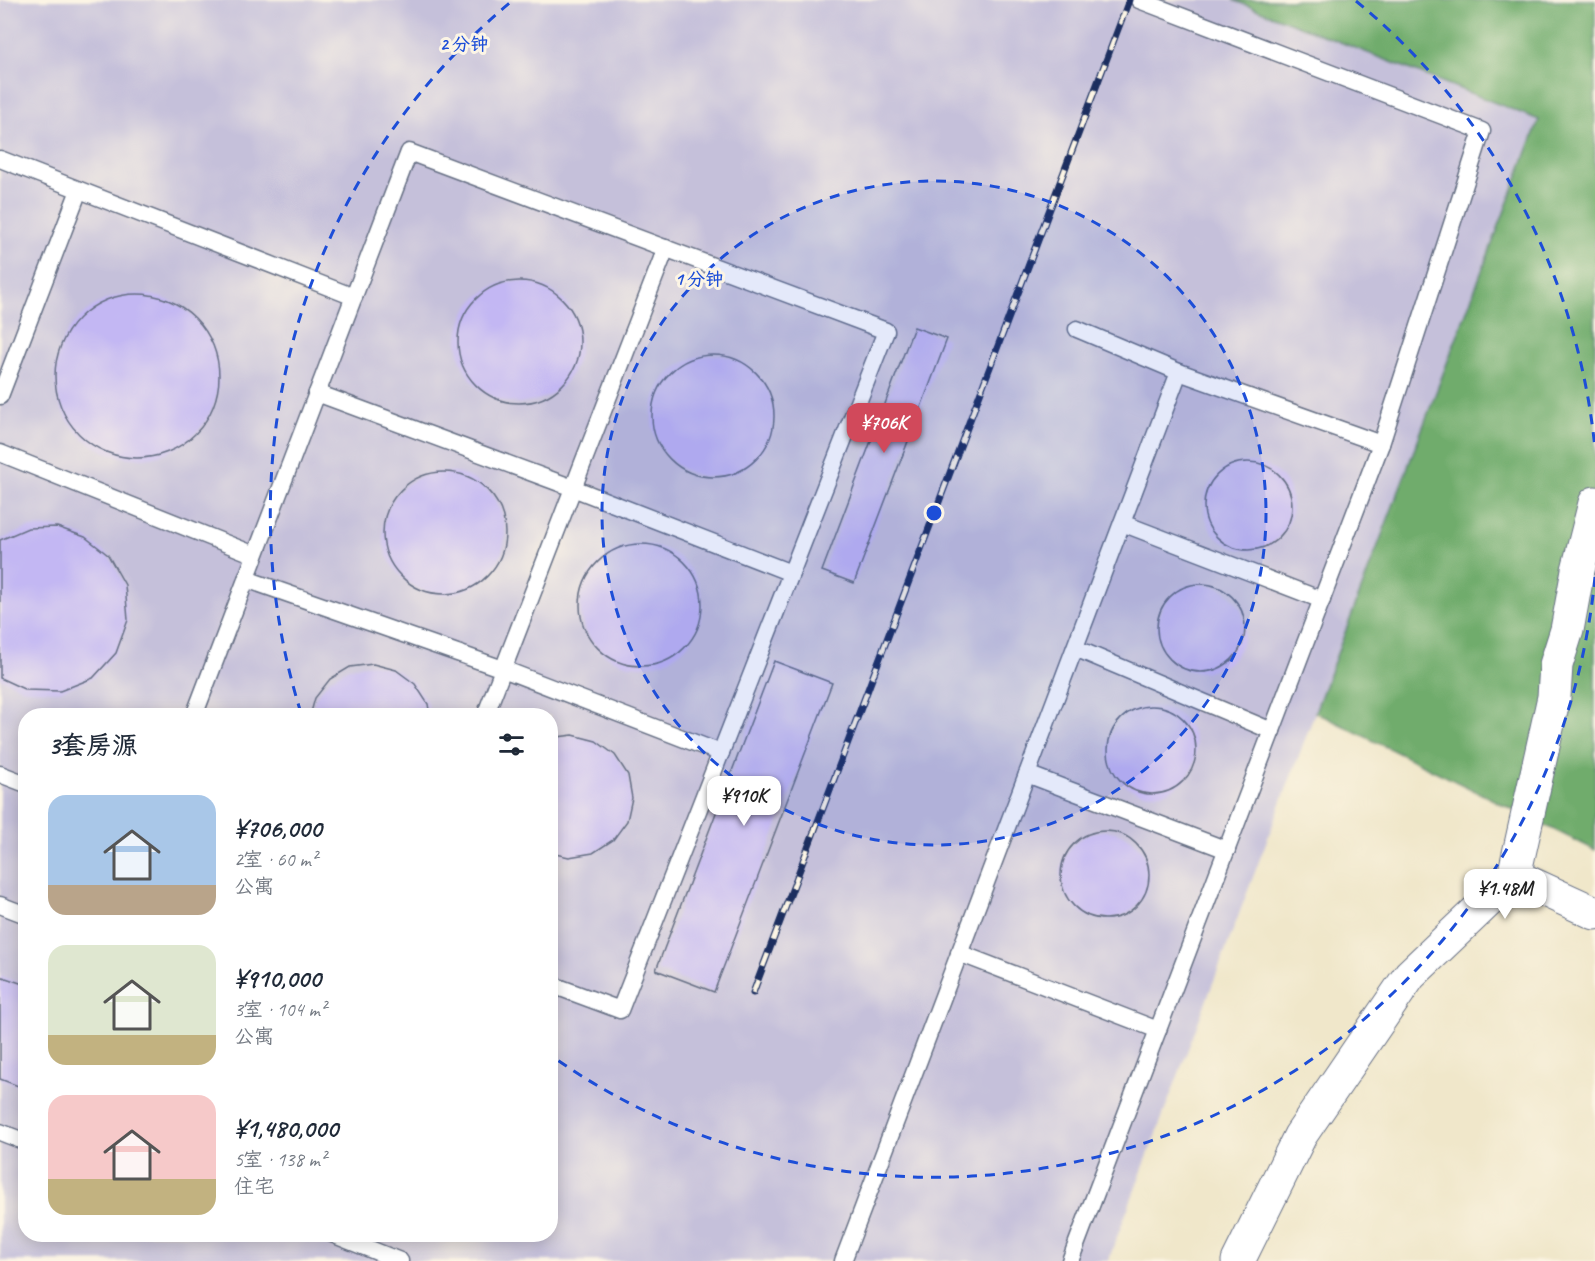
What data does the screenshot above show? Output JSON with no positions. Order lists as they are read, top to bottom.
{
  "page": {
    "price": ["¥706K", "¥910K", "¥1.48M"],
    "heading": "3套房源",
    "list": [
      {
        "name": "¥706,000",
        "note": "2室 · 60 m² · 公寓"
      },
      {
        "name": "¥910,000",
        "note": "3室 · 104 m² · 公寓"
      },
      {
        "name": "¥1,480,000",
        "note": "5室 · 138 m² · 住宅"
      }
    ]
  },
  "rings": ["2 分钟", "1 分钟"]
}
